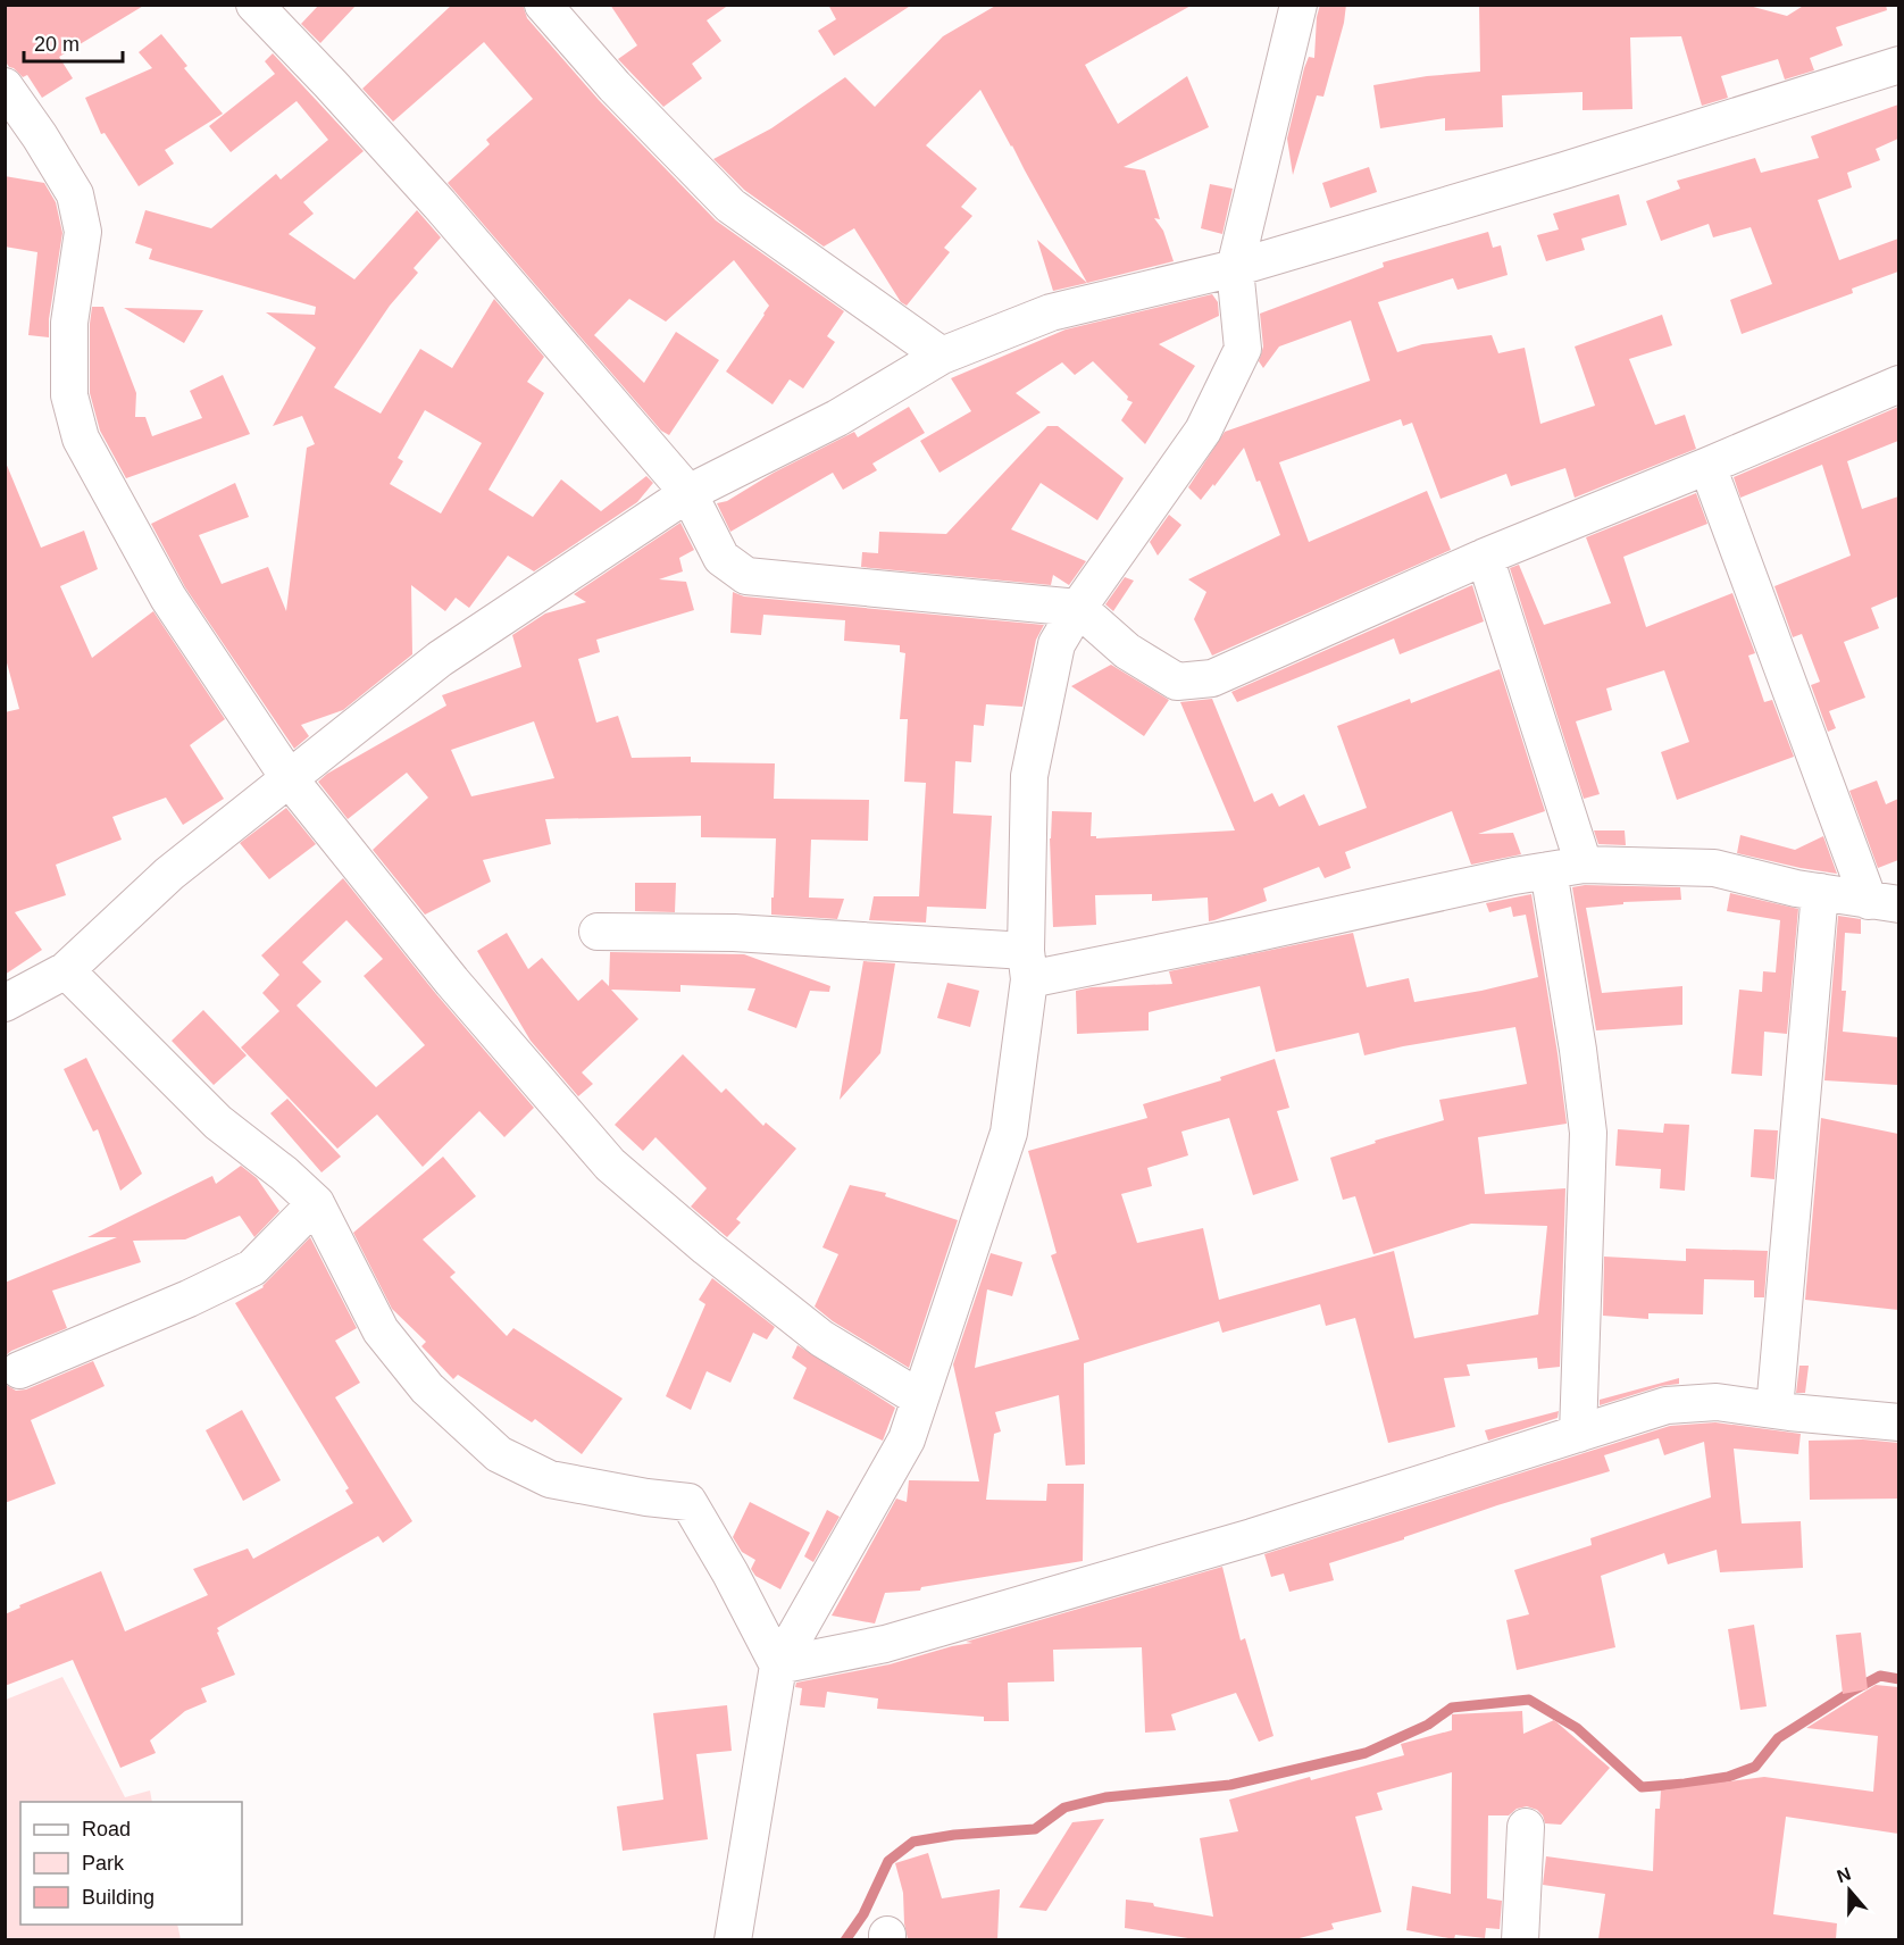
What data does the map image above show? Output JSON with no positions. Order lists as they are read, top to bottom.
{
  "legend": ["Road", "Park", "Building"],
  "scale_bar": "20 m",
  "north": "top"
}
